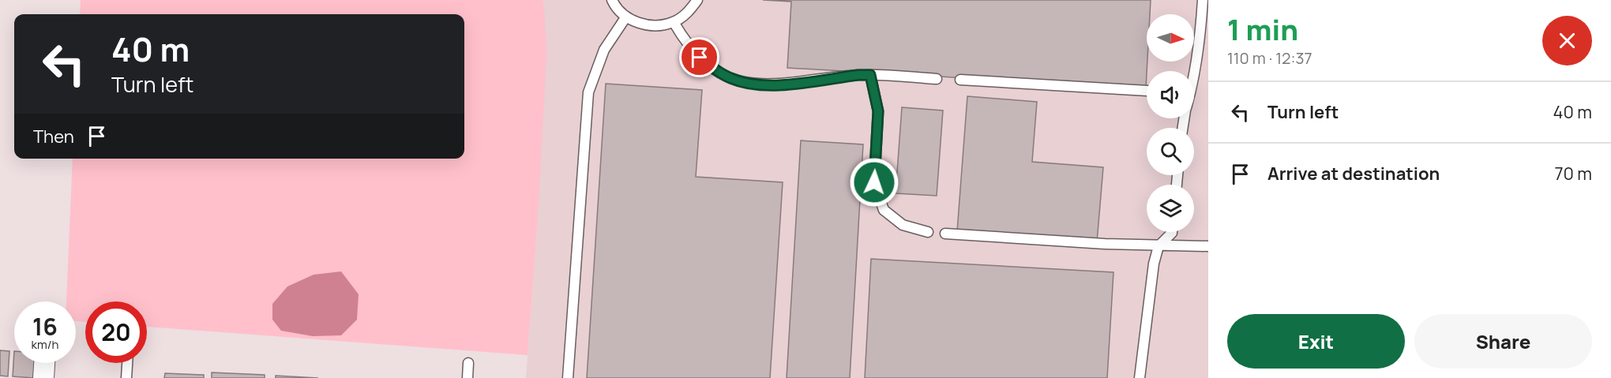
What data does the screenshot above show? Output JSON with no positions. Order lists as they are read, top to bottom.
{
  "north": "right",
  "page": {
    "heading": ["1 min", "110 m · 12:37"],
    "turn": ["40 m", "Turn left"],
    "list": [
      {
        "name": "Turn left",
        "value": "40 m"
      },
      {
        "name": "Arrive at destination",
        "value": "70 m"
      }
    ],
    "then": "Then",
    "speed": "16 km/h",
    "limit": "20",
    "buttons": ["Exit", "Share"]
  }
}
